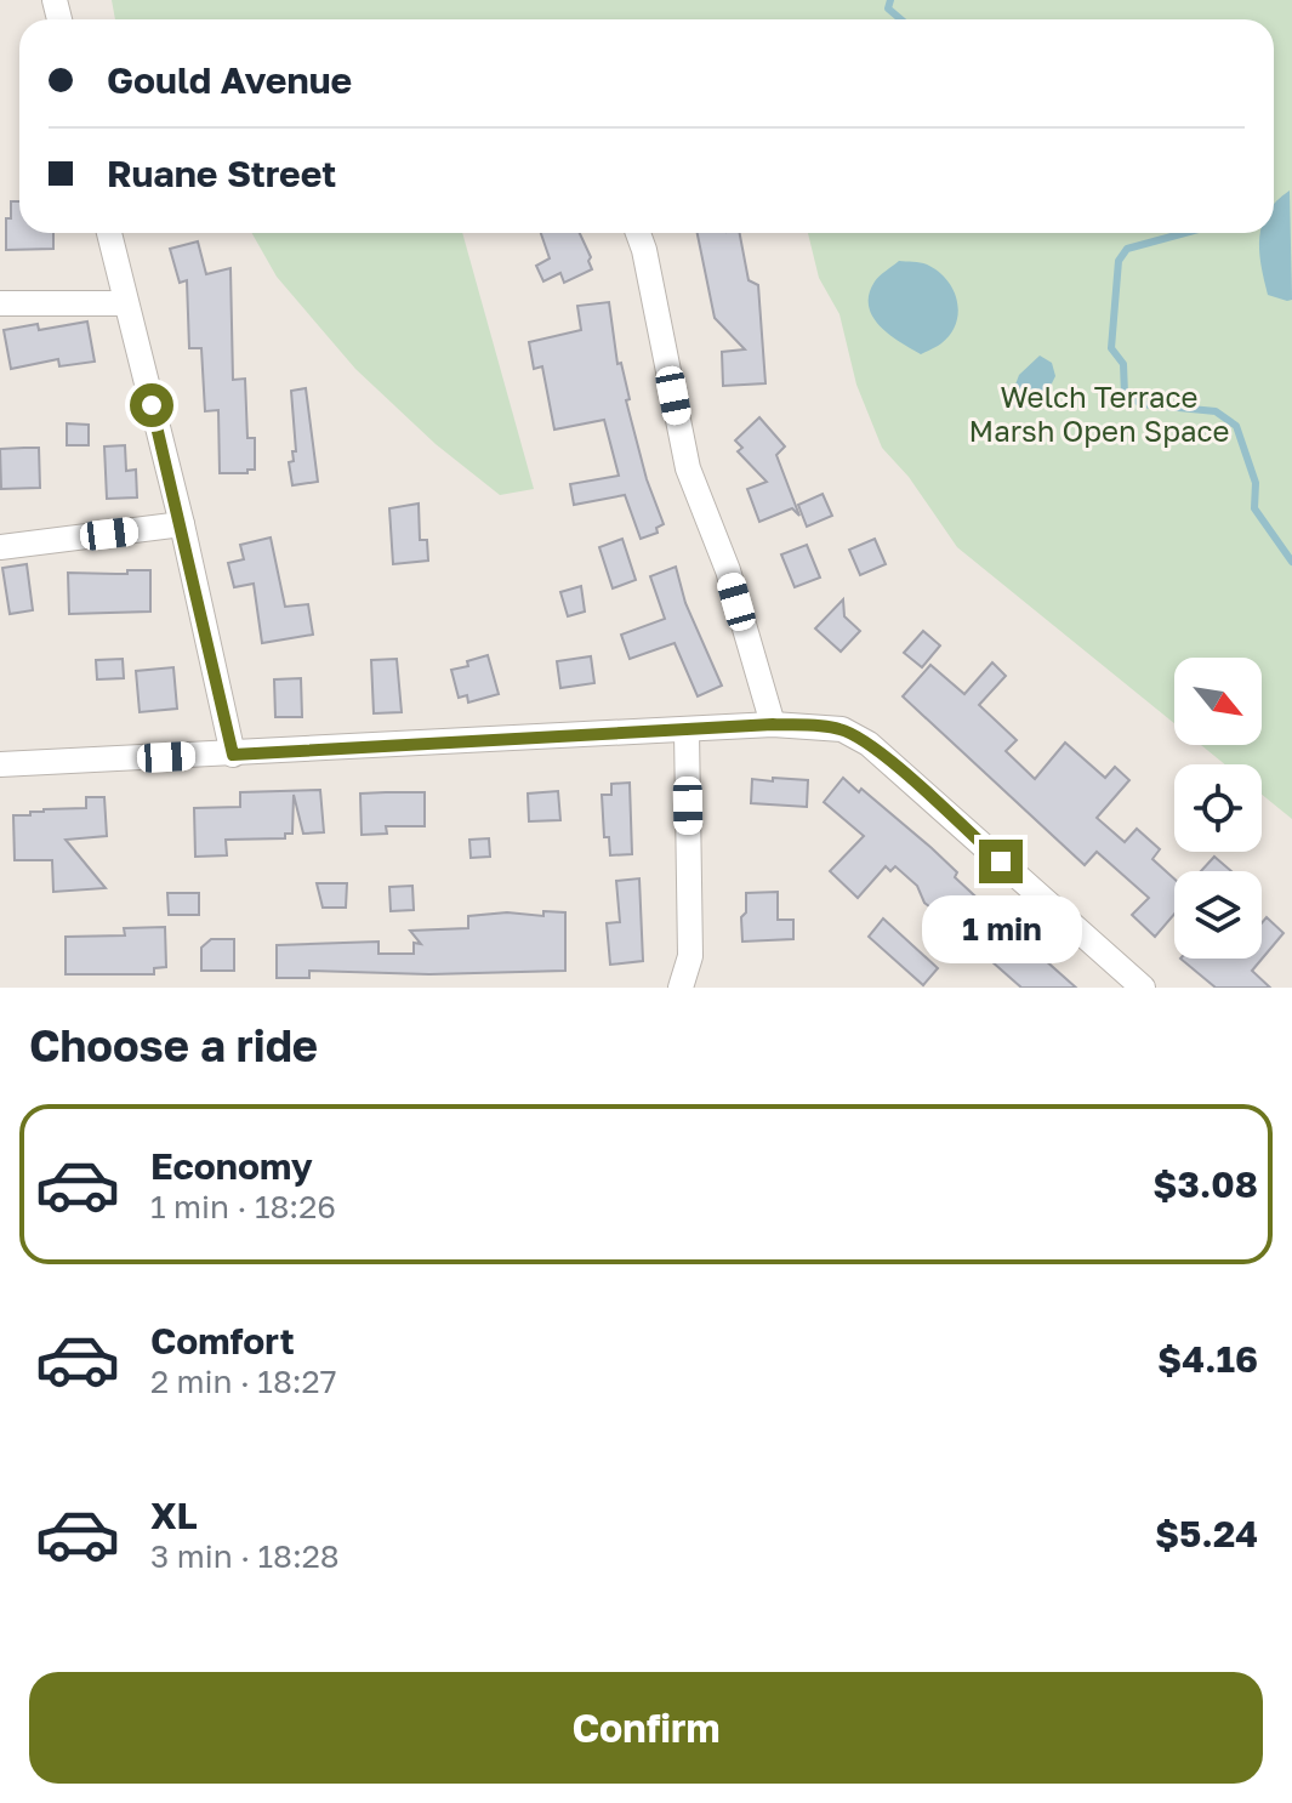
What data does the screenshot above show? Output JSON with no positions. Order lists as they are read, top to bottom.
{
  "parks": ["Welch Terrace Marsh Open Space"],
  "north": "bottom right",
  "page": {
    "banner": ["Gould Avenue", "Ruane Street"],
    "bubble": "1 min",
    "heading": "Choose a ride",
    "list": [
      {
        "name": "Economy",
        "note": "1 min · 18:26",
        "value": "$3.08"
      },
      {
        "name": "Comfort",
        "note": "2 min · 18:27",
        "value": "$4.16"
      },
      {
        "name": "XL",
        "note": "3 min · 18:28",
        "value": "$5.24"
      }
    ],
    "buttons": "Confirm"
  }
}
